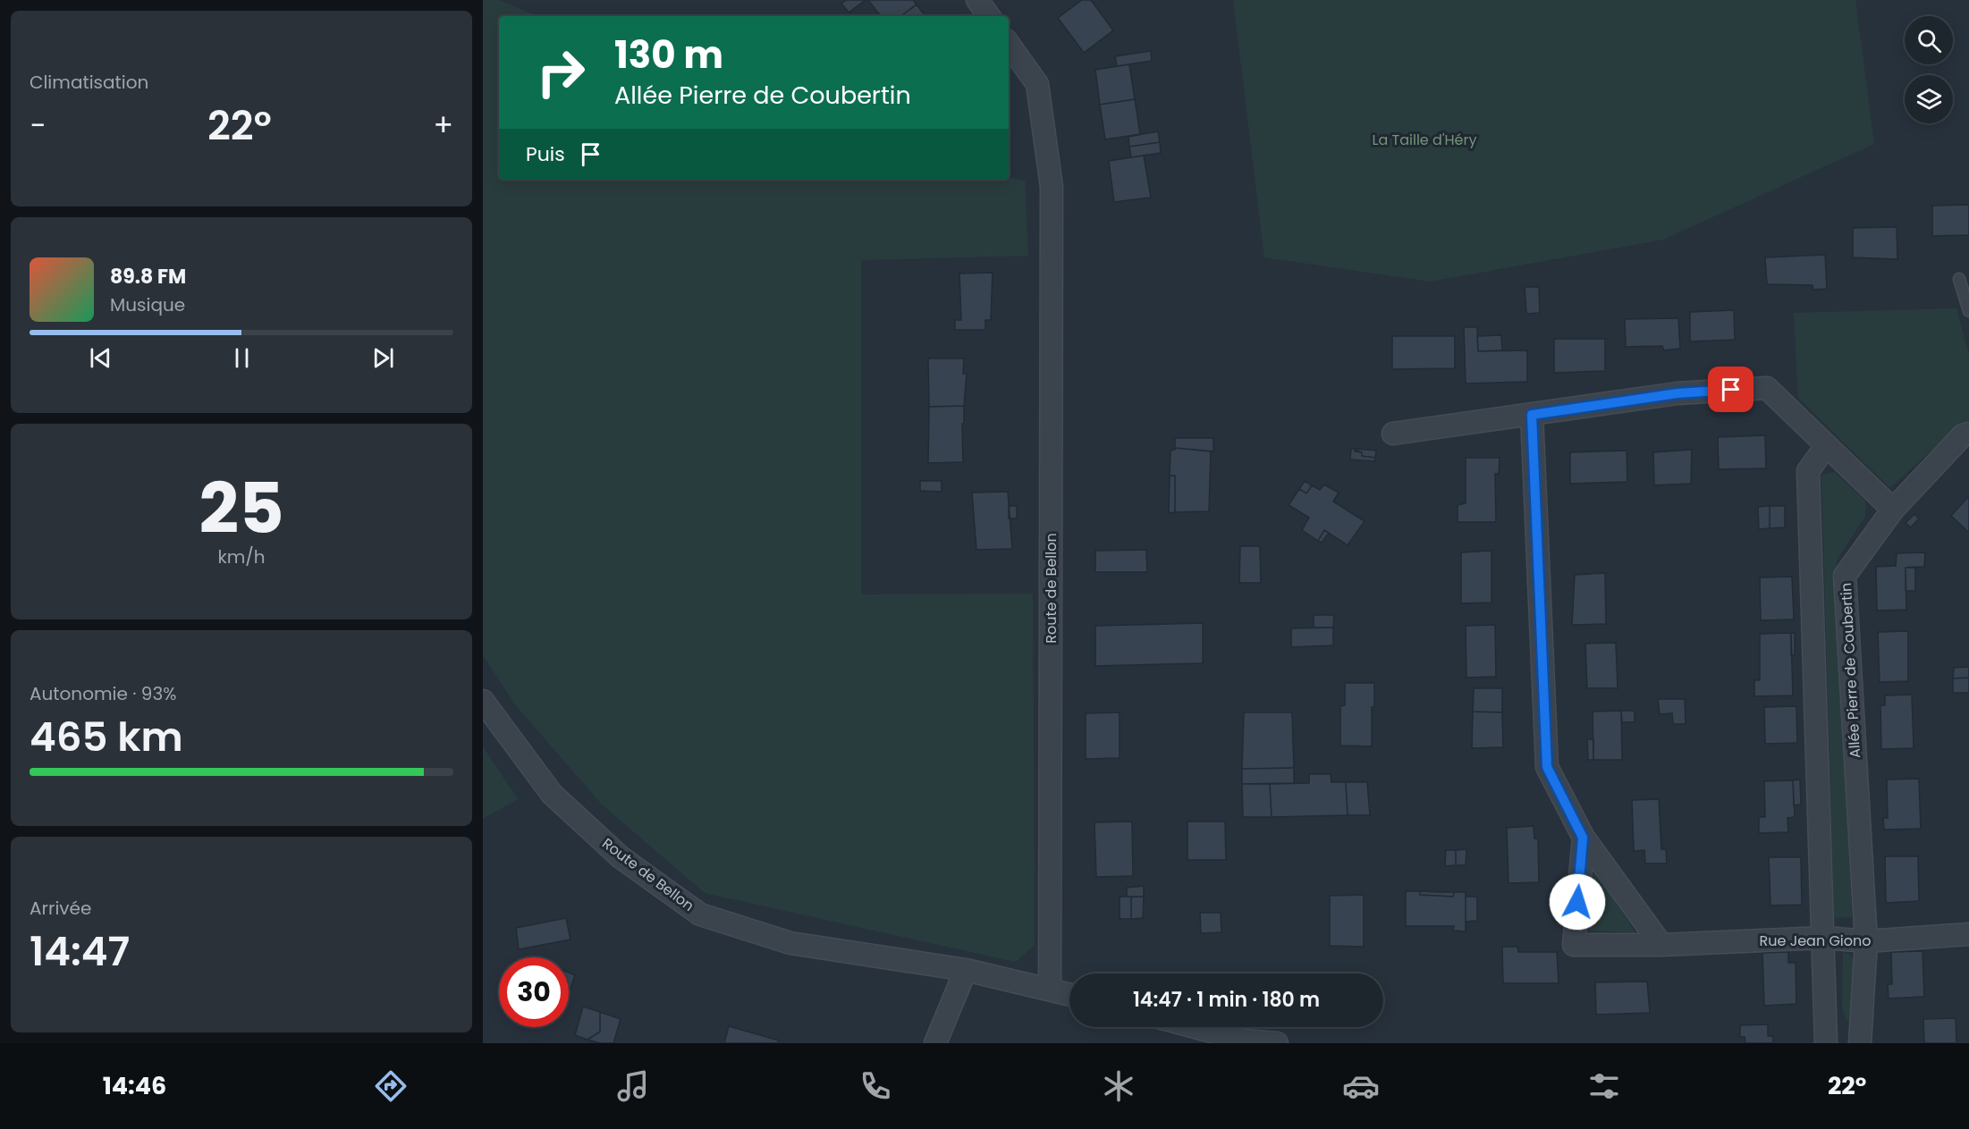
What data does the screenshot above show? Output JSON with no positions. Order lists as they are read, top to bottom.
{
  "streets": {
    "street": ["Route de Bellon", "Allée Pierre de Coubertin", "Rue Jean Giono"]
  },
  "crossings": [
    ["Allée Pierre de Coubertin", "Rue Jean Giono"]
  ],
  "parks": ["La Taille d'Héry"],
  "page": {
    "tile": [
      "Climatisation",
      ["25", "km/h"],
      ["Autonomie · 93%", "465 km"],
      ["Arrivée", "14:47"]
    ],
    "turn": ["130 m", "Allée Pierre de Coubertin"],
    "heat": ["−", "22°", "+"],
    "then": "Puis",
    "song": ["89.8 FM", "Musique"],
    "limit": "30",
    "trip": "14:47 · 1 min · 180 m",
    "tabs": ["14:46", "22°"]
  }
}
